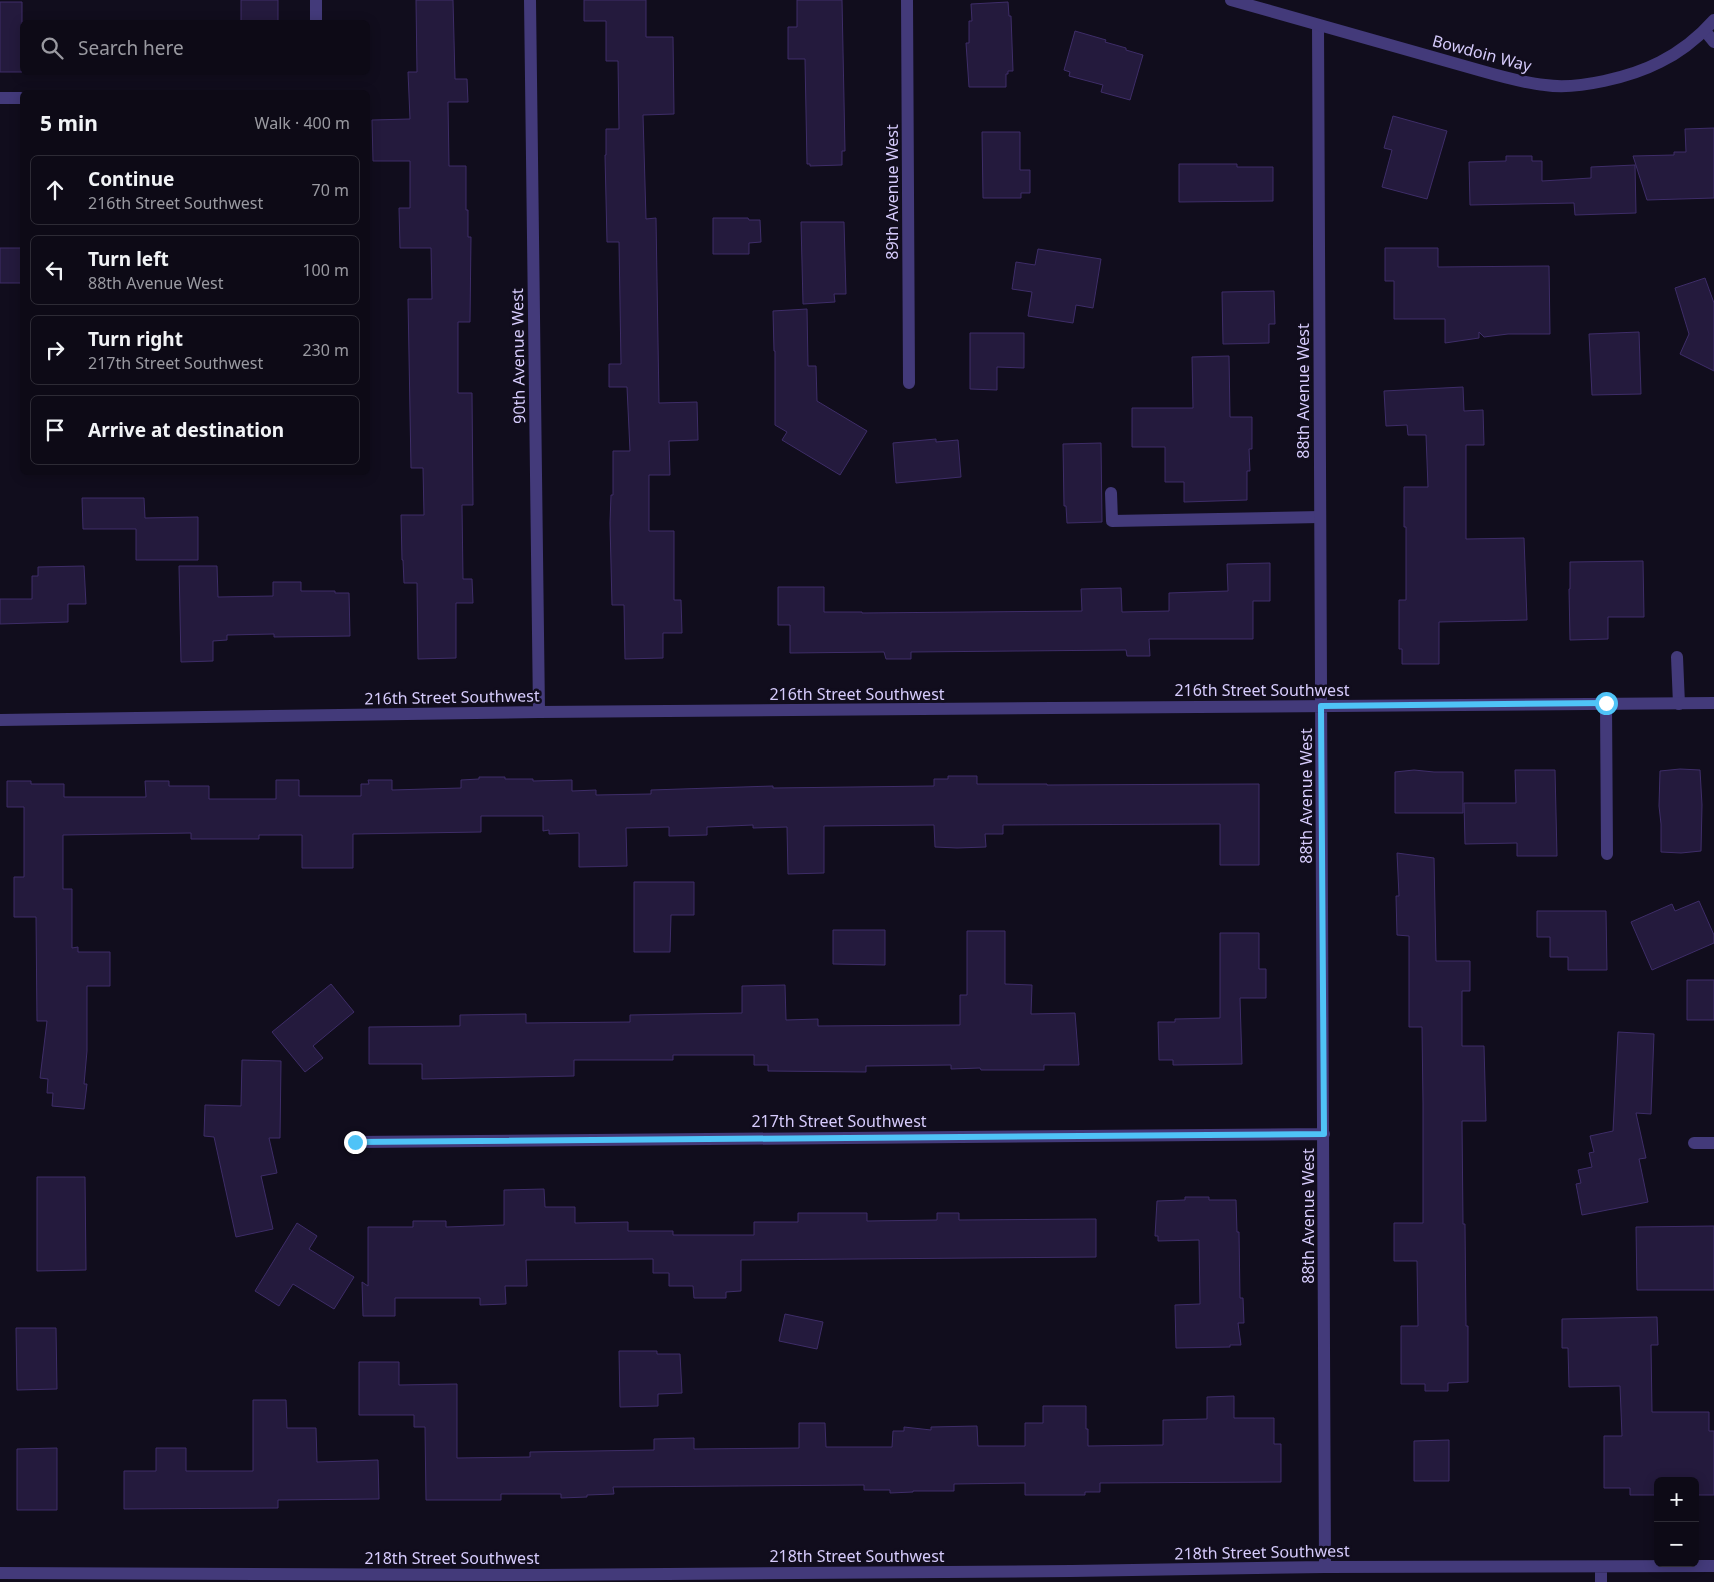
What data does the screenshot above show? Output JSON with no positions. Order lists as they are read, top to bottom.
{
  "streets": {
    "street": [
      "Bowdoin Way",
      "89th Avenue West",
      "90th Avenue West",
      "88th Avenue West",
      "216th Street Southwest",
      "217th Street Southwest",
      "218th Street Southwest"
    ]
  },
  "crossings": [
    ["Bowdoin Way", "88th Avenue West"],
    ["90th Avenue West", "216th Street Southwest"],
    ["88th Avenue West", "216th Street Southwest"],
    ["88th Avenue West", "217th Street Southwest"],
    ["88th Avenue West", "218th Street Southwest"]
  ],
  "page": {
    "search": "Search here",
    "heading": ["5 min", "Walk · 400 m"],
    "list": [
      ["Continue", "216th Street Southwest", "70 m"],
      ["Turn left", "88th Avenue West", "100 m"],
      ["Turn right", "217th Street Southwest", "230 m"],
      "Arrive at destination"
    ],
    "map_buttons": ["+", "−"]
  }
}
